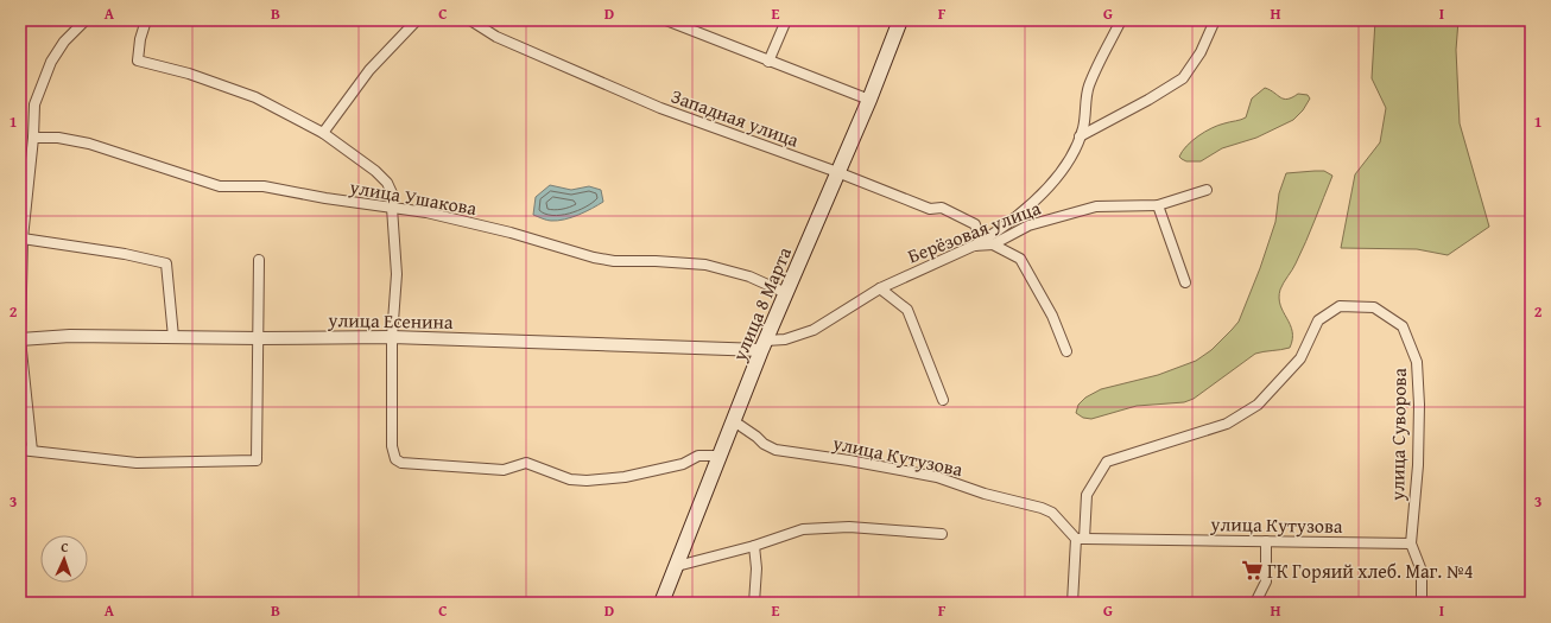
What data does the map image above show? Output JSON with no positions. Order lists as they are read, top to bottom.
{
  "streets": {
    "main road": ["улица 8 Марта"],
    "street": [
      "Западная улица",
      "улица Ушакова",
      "Берёзовая улица",
      "улица Есенина",
      "улица Суворова",
      "улица Кутузова"
    ]
  },
  "crossings": [
    ["Западная улица", "Берёзовая улица"],
    ["Западная улица", "улица 8 Марта"],
    ["улица Ушакова", "улица 8 Марта"],
    ["Берёзовая улица", "улица 8 Марта"],
    ["Берёзовая улица", "улица Есенина"],
    ["улица 8 Марта", "улица Есенина"],
    ["улица 8 Марта", "улица Кутузова"],
    ["улица Суворова", "улица Кутузова"]
  ],
  "places": {
    "supermarket": ["ГК Горяий хлеб. Маг. №4"]
  },
  "north": "top",
  "grid": {
    "columns": [
      "A",
      "B",
      "C",
      "D",
      "E",
      "F",
      "G",
      "H",
      "I"
    ],
    "rows": ["1", "2", "3"]
  }
}
